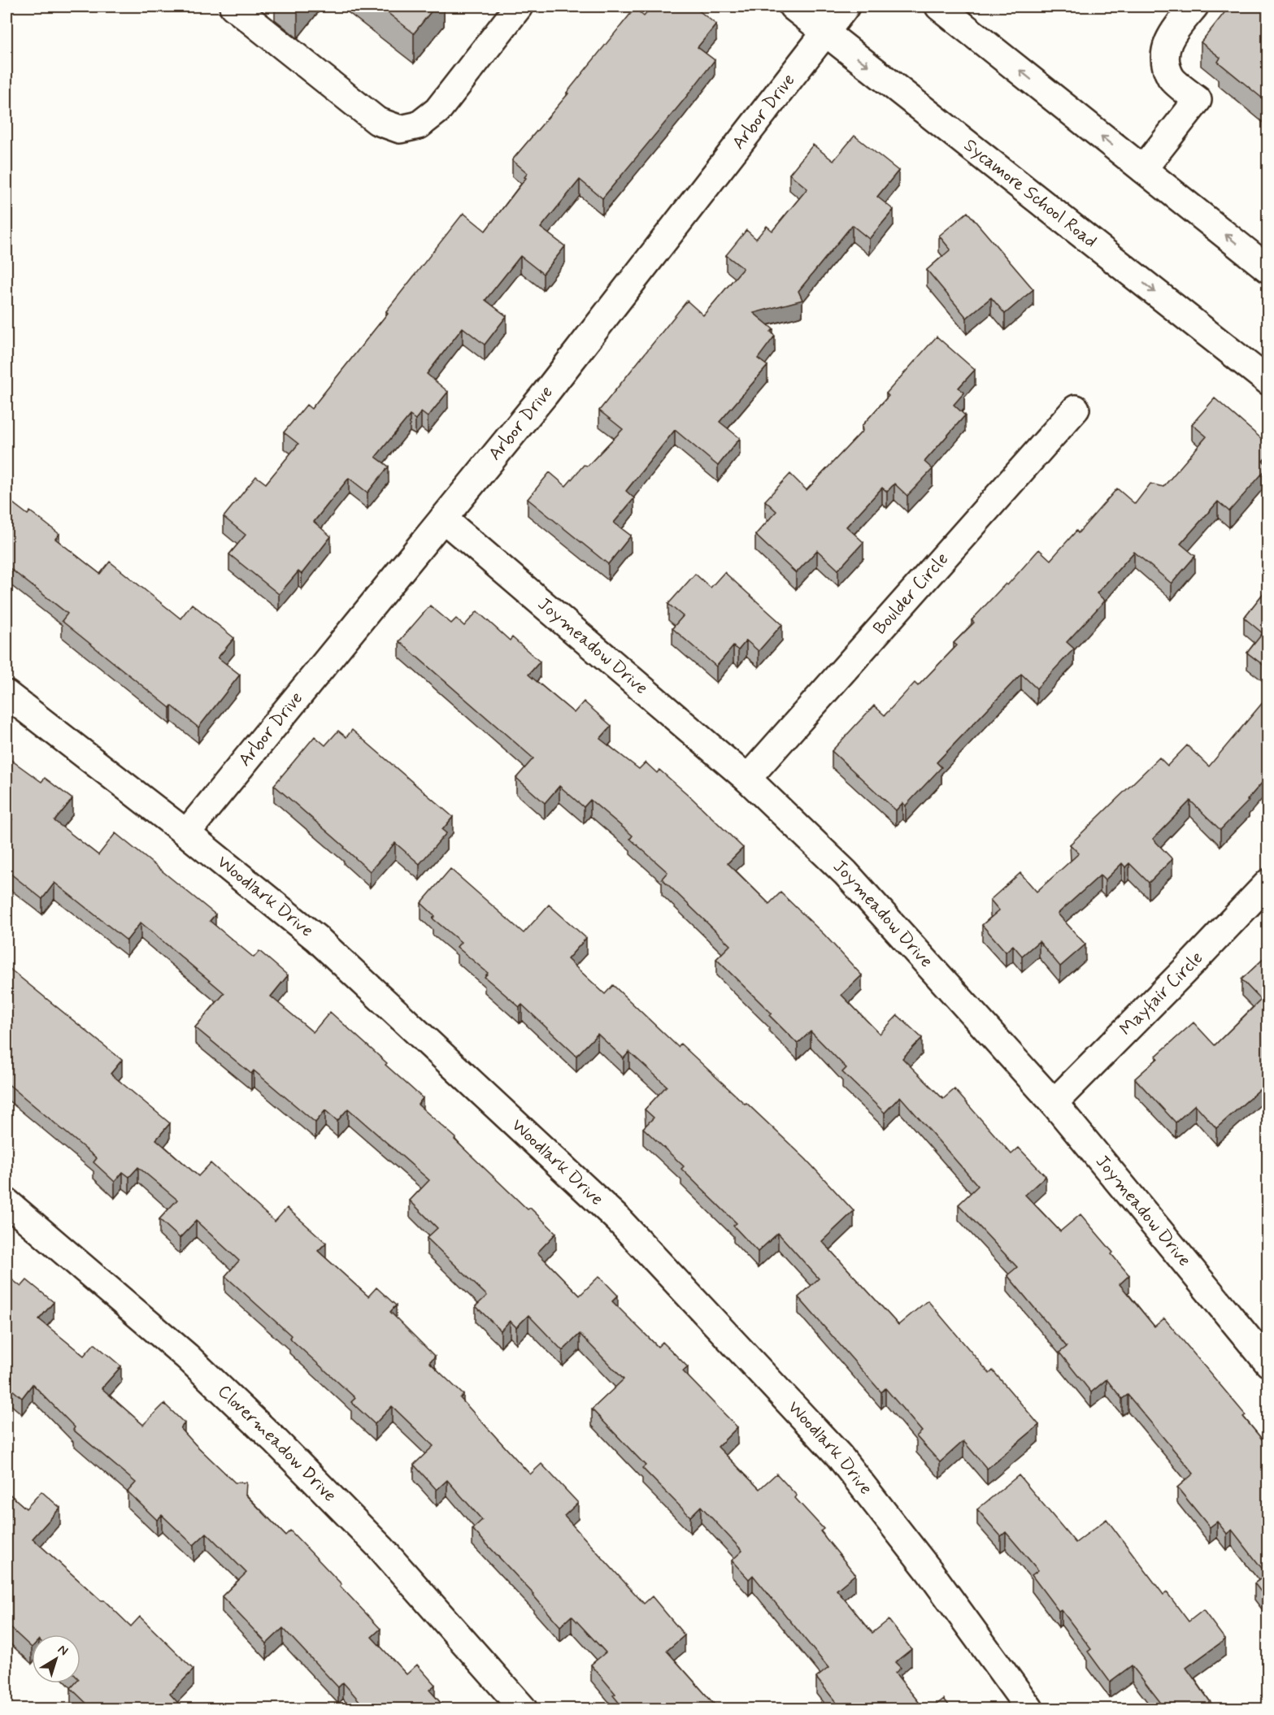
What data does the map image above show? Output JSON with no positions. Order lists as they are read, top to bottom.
{
  "streets": {
    "street": [
      "Arbor Drive",
      "Sycamore School Road",
      "Boulder Circle",
      "Joymeadow Drive",
      "Woodlark Drive",
      "Mayfair Circle",
      "Clovermeadow Drive"
    ]
  },
  "crossings": [
    ["Arbor Drive", "Sycamore School Road"],
    ["Arbor Drive", "Joymeadow Drive"],
    ["Arbor Drive", "Woodlark Drive"],
    ["Boulder Circle", "Joymeadow Drive"],
    ["Joymeadow Drive", "Mayfair Circle"]
  ],
  "north": "top right"
}
